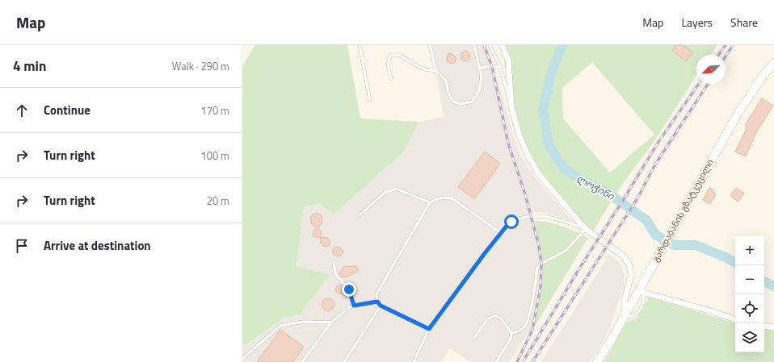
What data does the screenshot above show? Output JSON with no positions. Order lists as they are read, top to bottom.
{
  "streets": {
    "main road": ["გარდაბანის გზატკეცილი"]
  },
  "water": ["ლოჭინი"],
  "north": "bottom left",
  "page": {
    "header": "Map",
    "nav": ["Map", "Layers", "Share"],
    "heading": ["4 min", "Walk · 290 m"],
    "list": [
      ["Continue", "170 m"],
      ["Turn right", "100 m"],
      ["Turn right", "20 m"],
      "Arrive at destination"
    ],
    "map_buttons": ["+", "−"]
  }
}
